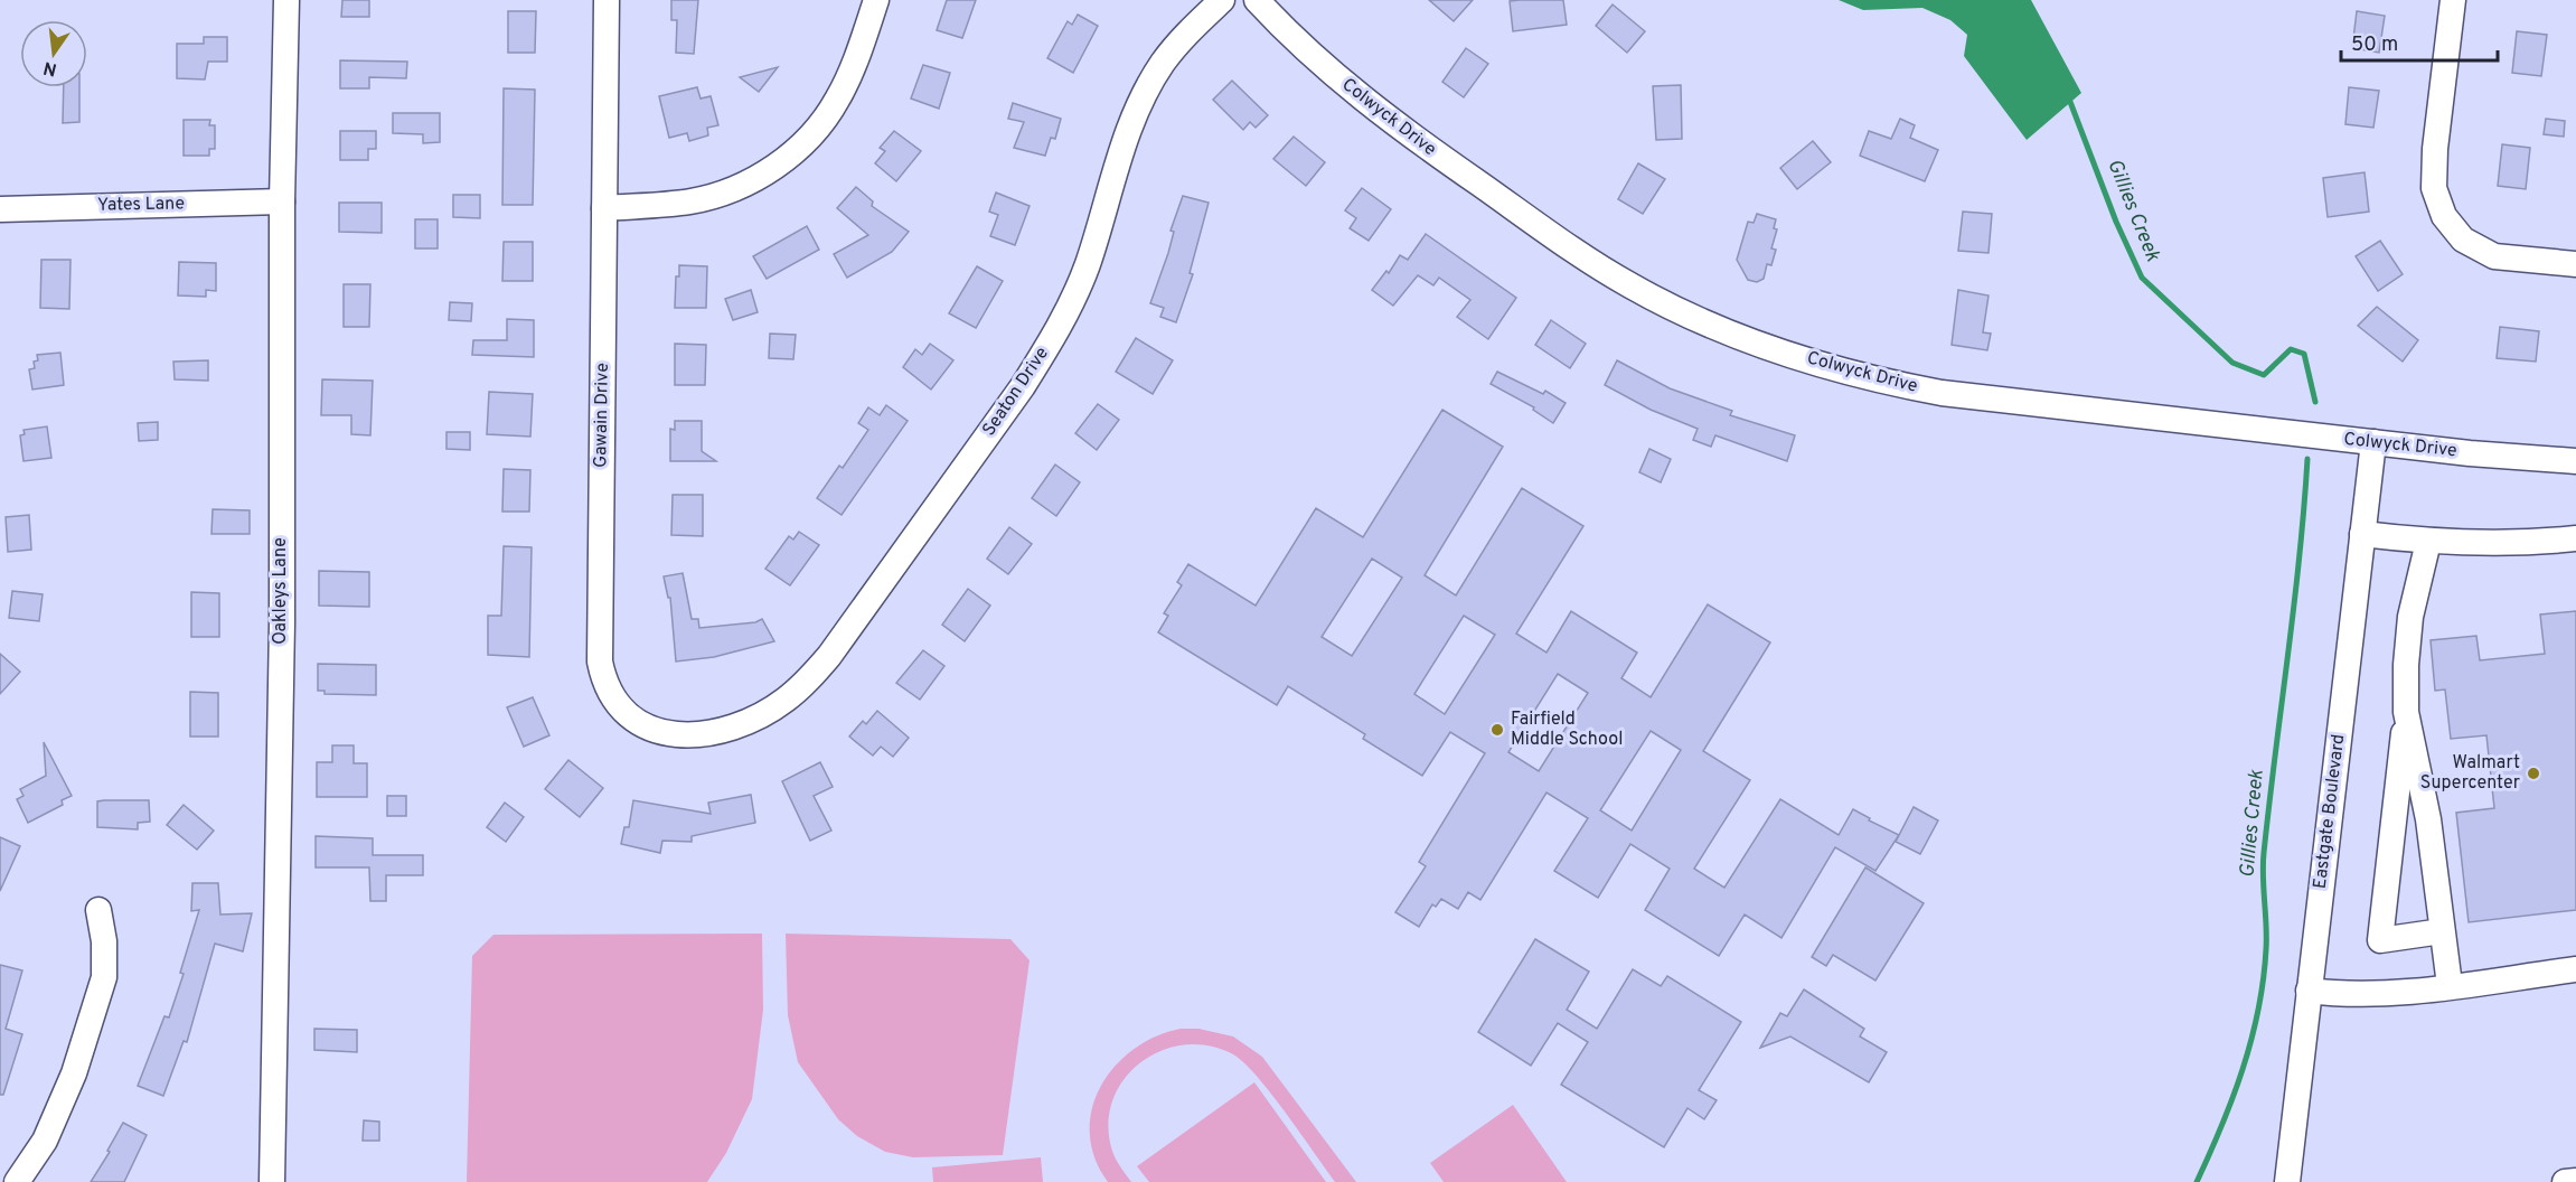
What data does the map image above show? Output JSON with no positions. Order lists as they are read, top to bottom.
{
  "streets": {
    "street": [
      "Colwyck Drive",
      "Yates Lane",
      "Seaton Drive",
      "Gawain Drive",
      "Oakleys Lane",
      "Eastgate Boulevard"
    ]
  },
  "crossings": [
    ["Colwyck Drive", "Eastgate Boulevard"],
    ["Yates Lane", "Oakleys Lane"],
    ["Seaton Drive", "Gawain Drive"]
  ],
  "water": ["Gillies Creek"],
  "places": ["Fairfield Middle School", "Walmart Supercenter"],
  "scale_bar": "50 m",
  "north": "bottom"
}
